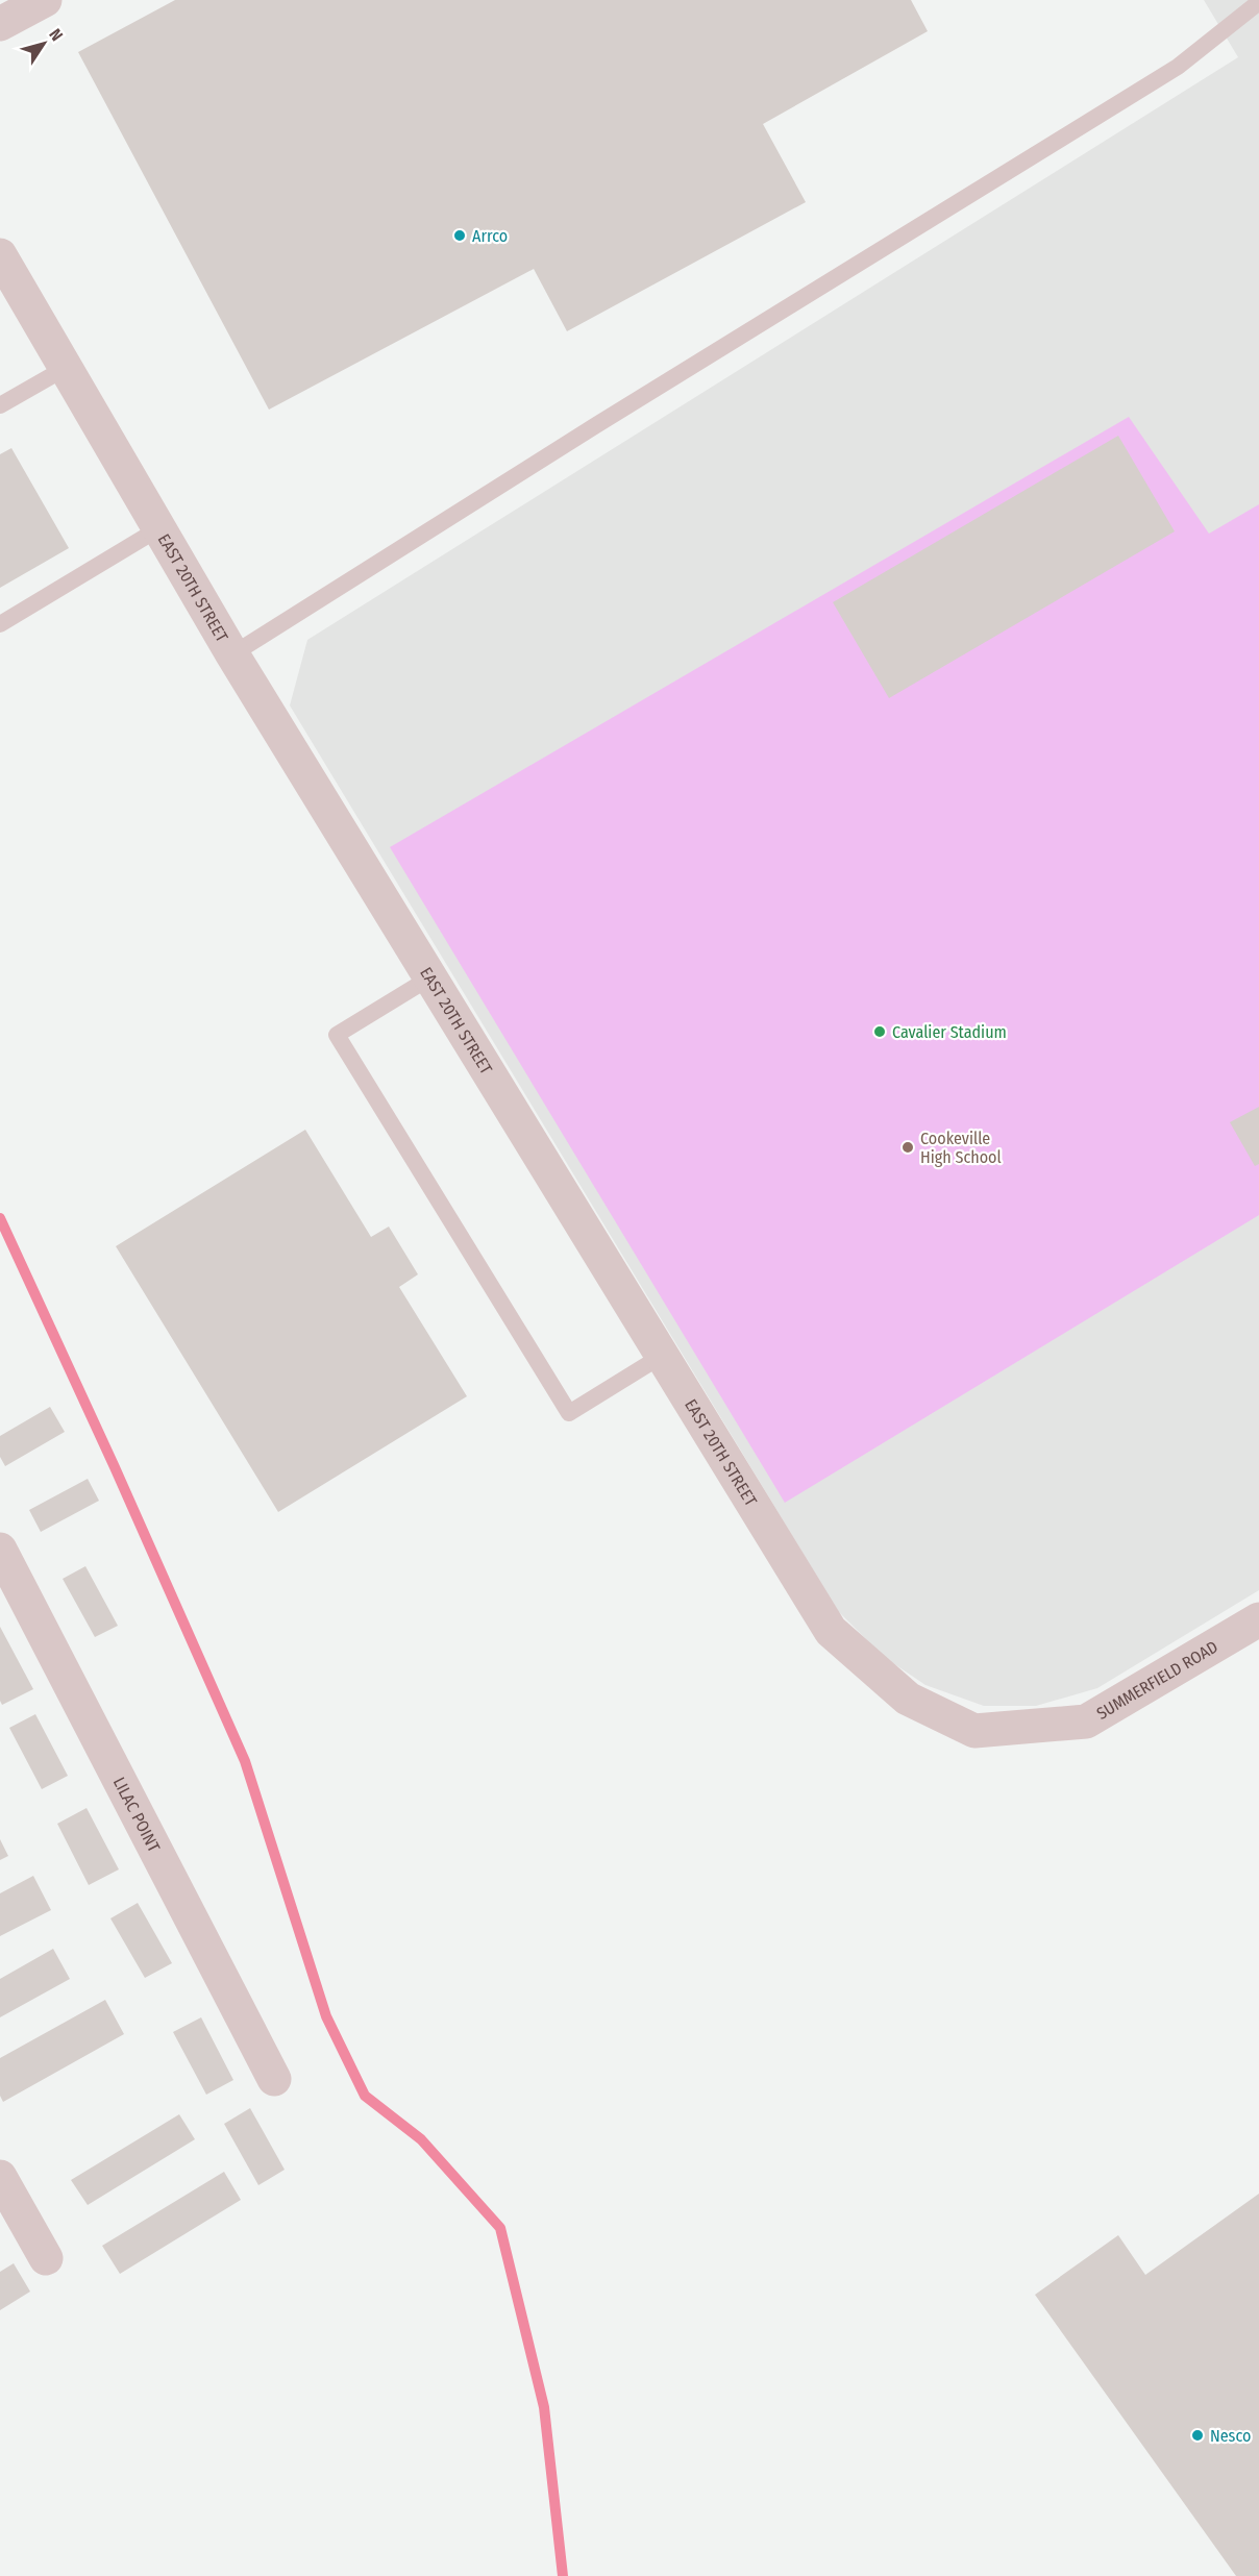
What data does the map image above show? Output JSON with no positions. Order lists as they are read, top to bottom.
{
  "streets": {
    "street": ["EAST 20TH STREET", "SUMMERFIELD ROAD", "LILAC POINT"]
  },
  "crossings": [
    ["EAST 20TH STREET", "SUMMERFIELD ROAD"]
  ],
  "places": [
    "Arrco",
    "Cavalier Stadium",
    "Cookeville High School",
    "Nesco"
  ],
  "north": "top right"
}
